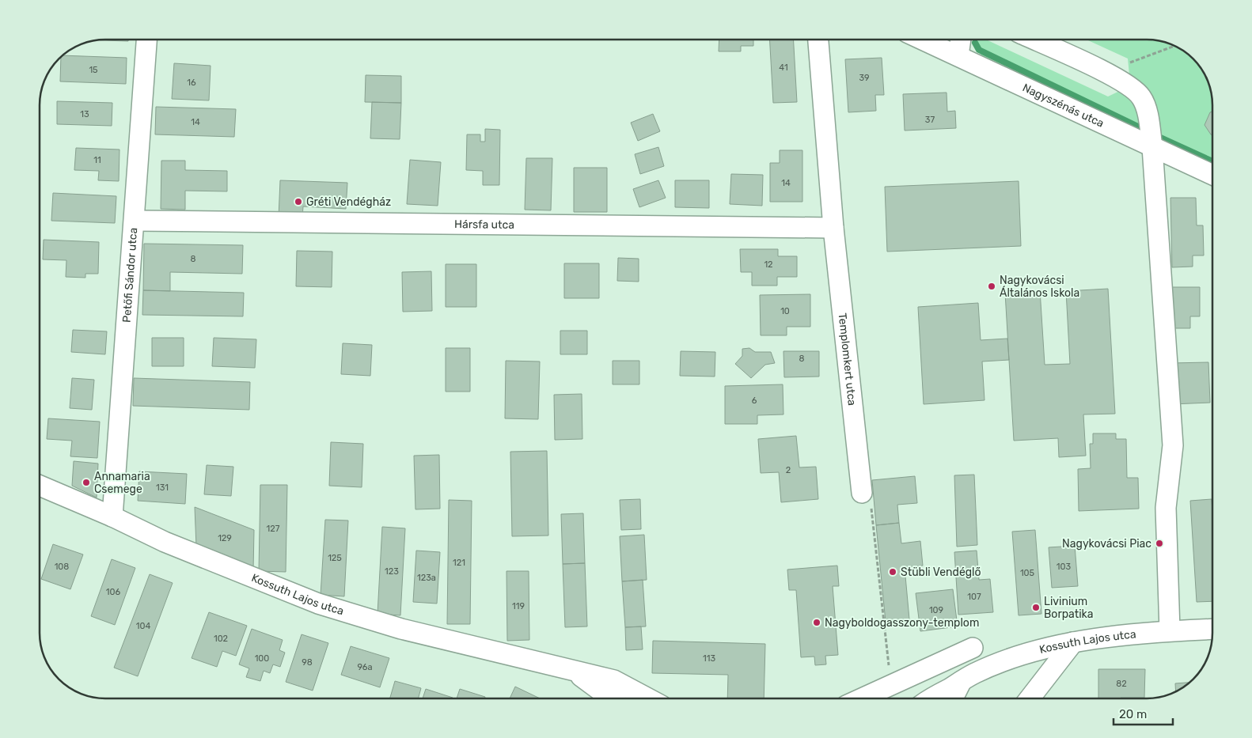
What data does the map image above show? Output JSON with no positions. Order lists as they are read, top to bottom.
{
  "streets": {
    "street": [
      "Nagyszénás utca",
      "Hársfa utca",
      "Petőfi Sándor utca",
      "Templomkert utca",
      "Kossuth Lajos utca"
    ]
  },
  "crossings": [
    ["Hársfa utca", "Petőfi Sándor utca"],
    ["Hársfa utca", "Templomkert utca"],
    ["Petőfi Sándor utca", "Kossuth Lajos utca"]
  ],
  "places": [
    "Gréti Vendégház",
    "Nagykovácsi Általános Iskola",
    "Annamaria Csemege",
    "Nagykovácsi Piac",
    "Stübli Vendéglő",
    "Livinium Borpatika",
    "Nagyboldogasszony-templom"
  ],
  "house_numbers": [
    "41",
    "15",
    "39",
    "16",
    "13",
    "37",
    "14",
    "11",
    "14",
    "8",
    "12",
    "10",
    "8",
    "6",
    "2",
    "131",
    "127",
    "129",
    "125",
    "121",
    "108",
    "103",
    "123",
    "105",
    "123a",
    "106",
    "107",
    "119",
    "109",
    "104",
    "102",
    "100",
    "113",
    "98",
    "96a",
    "82"
  ],
  "scale_bar": "20 m"
}
